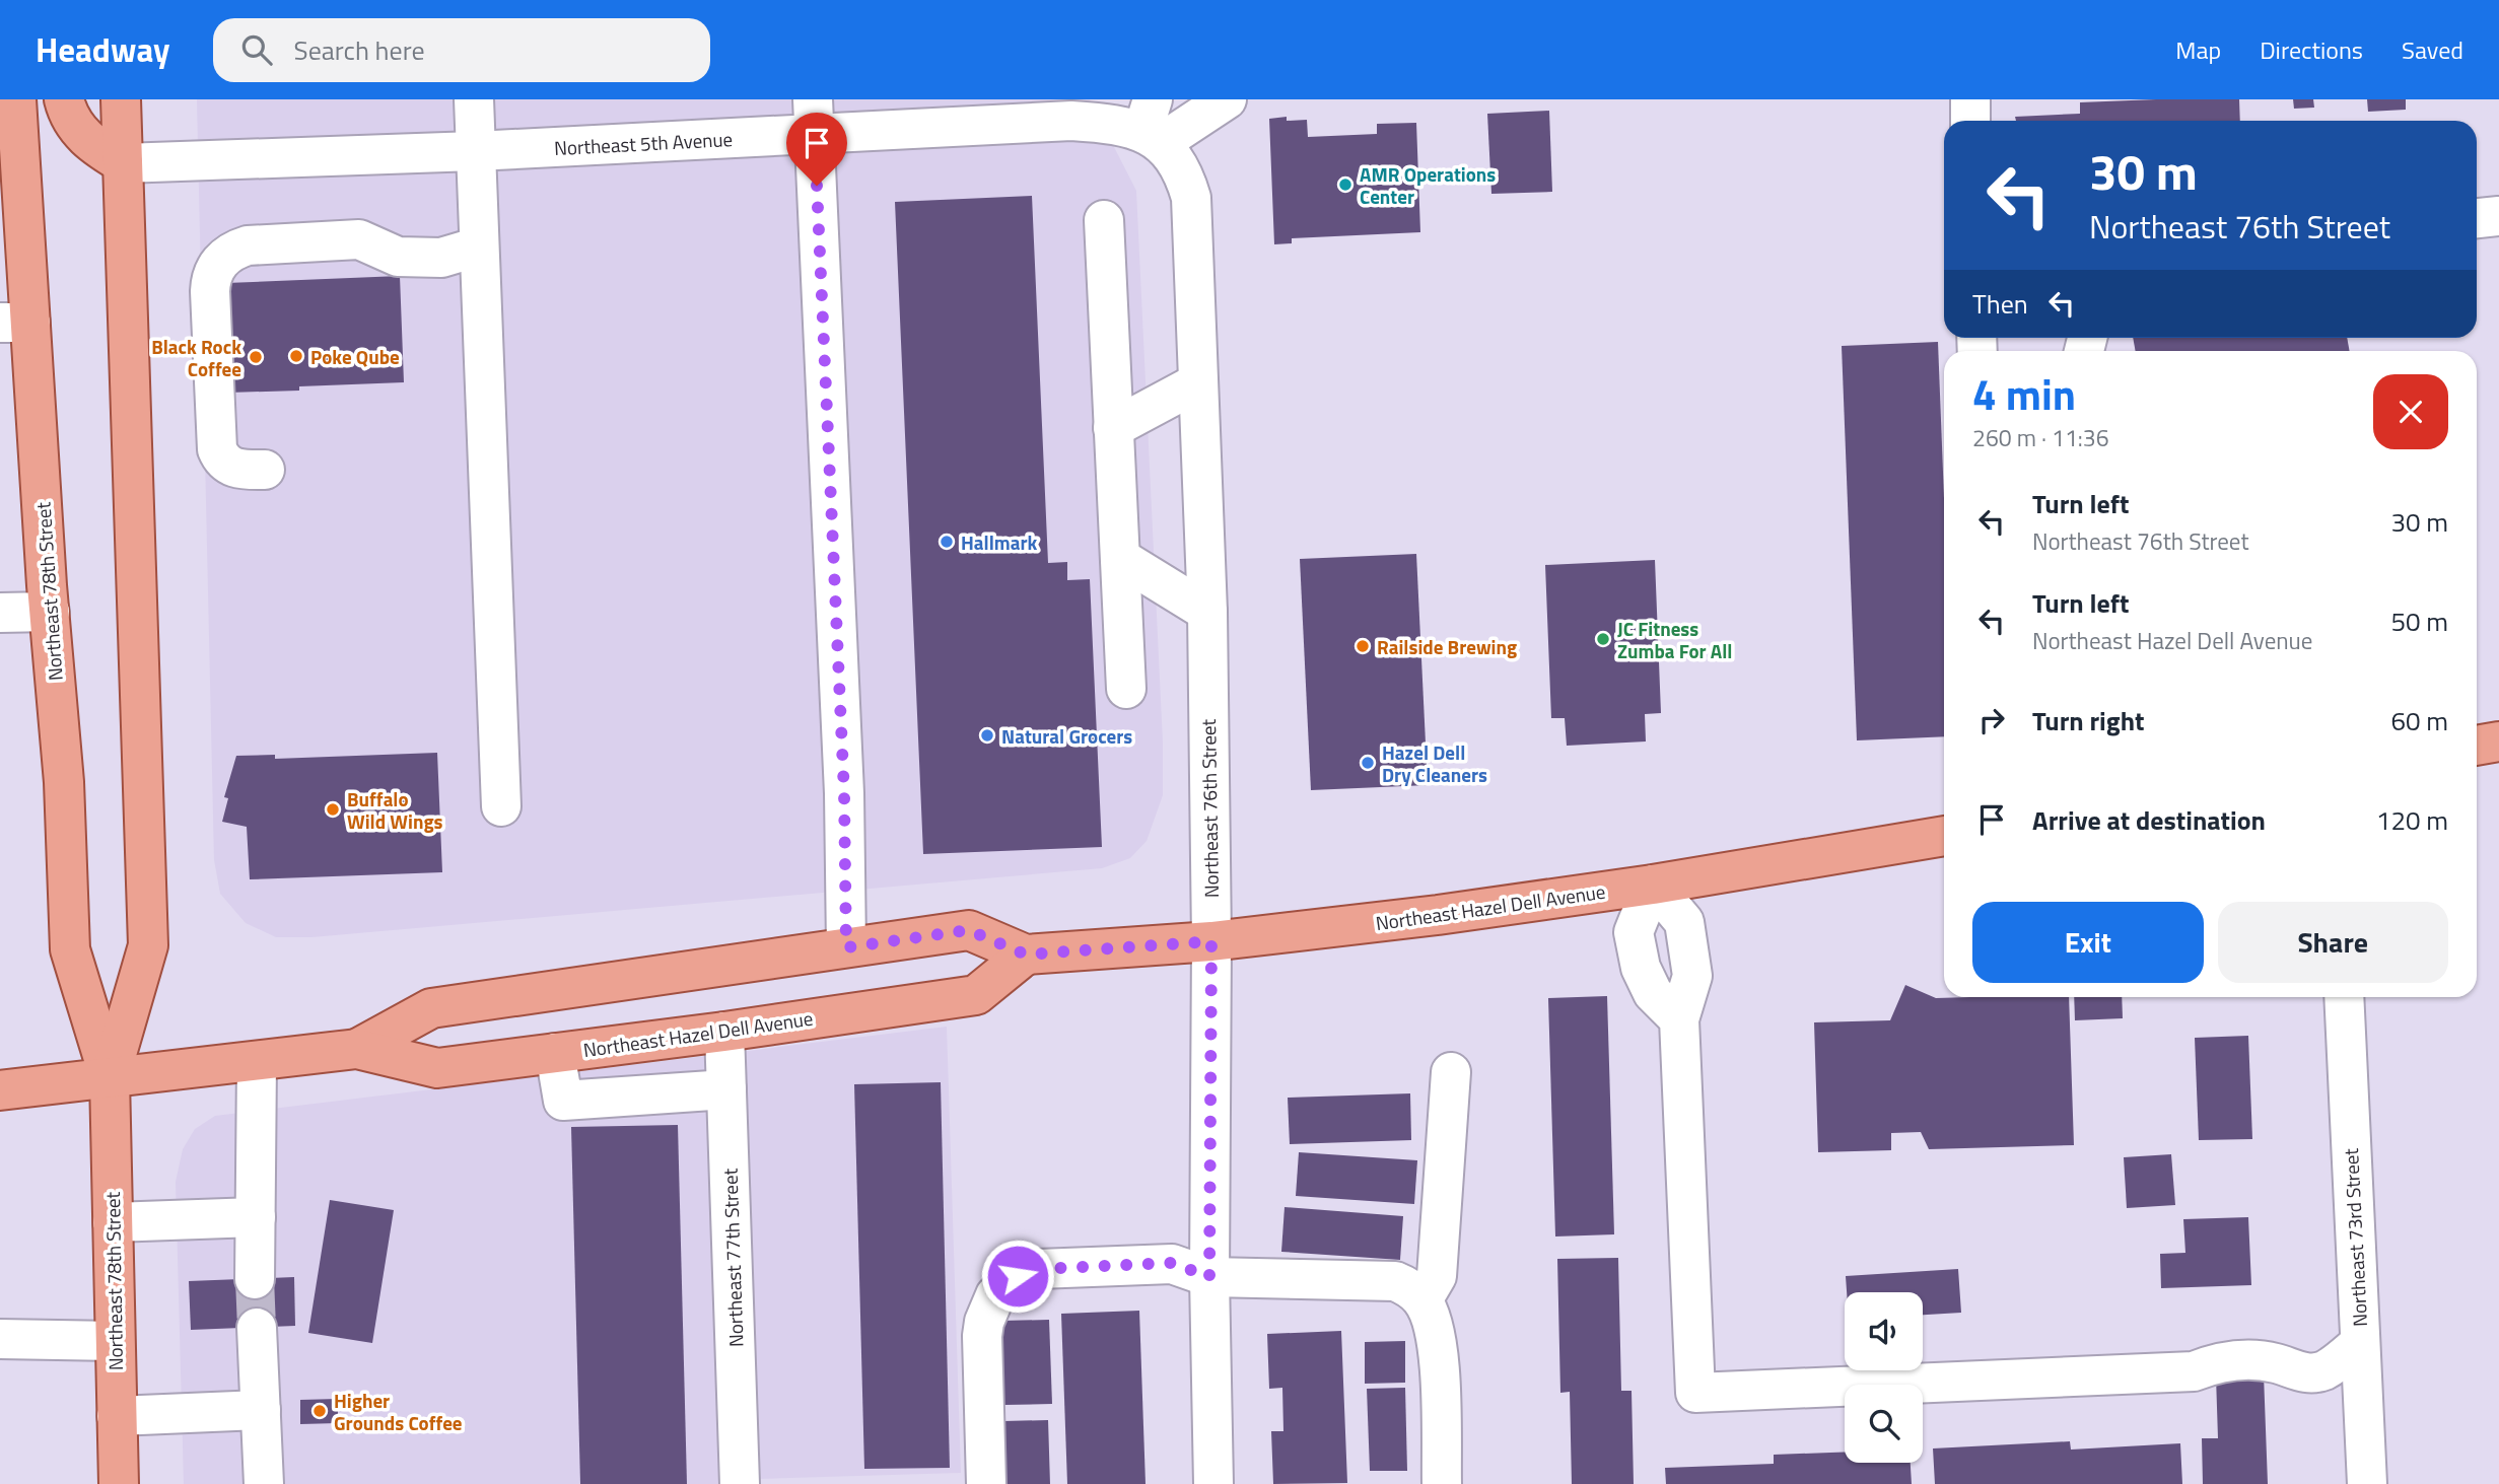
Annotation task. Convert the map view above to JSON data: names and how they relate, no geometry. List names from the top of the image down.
{
  "streets": {
    "main road": ["Northeast 78th Street", "Northeast Hazel Dell Avenue"],
    "street": [
      "Northeast 5th Avenue",
      "Northeast 76th Street",
      "Northeast 73rd Street",
      "Northeast 77th Street"
    ]
  },
  "crossings": [
    ["Northeast 5th Avenue", "Northeast 78th Street"],
    ["Northeast 5th Avenue", "Northeast 76th Street"],
    ["Northeast 78th Street", "Northeast Hazel Dell Avenue"],
    ["Northeast 76th Street", "Northeast Hazel Dell Avenue"],
    ["Northeast Hazel Dell Avenue", "Northeast 77th Street"]
  ],
  "places": [
    "AMR Operations Center",
    "Poke Qube",
    "Black Rock Coffee",
    "Hallmark",
    "JC Fitness Zumba For All",
    "Railside Brewing",
    "Natural Grocers",
    "Hazel Dell Dry Cleaners",
    "Buffalo Wild Wings",
    "Higher Grounds Coffee"
  ],
  "page": {
    "header": "Headway",
    "search": "Search here",
    "nav": ["Map", "Directions", "Saved"],
    "turn": ["30 m", "Northeast 76th Street"],
    "then": "Then",
    "heading": ["4 min", "260 m · 11:36"],
    "list": [
      {
        "name": "Turn left",
        "note": "Northeast 76th Street",
        "value": "30 m"
      },
      {
        "name": "Turn left",
        "note": "Northeast Hazel Dell Avenue",
        "value": "50 m"
      },
      {
        "name": "Turn right",
        "value": "60 m"
      },
      {
        "name": "Arrive at destination",
        "value": "120 m"
      }
    ],
    "buttons": ["Exit", "Share"]
  }
}
